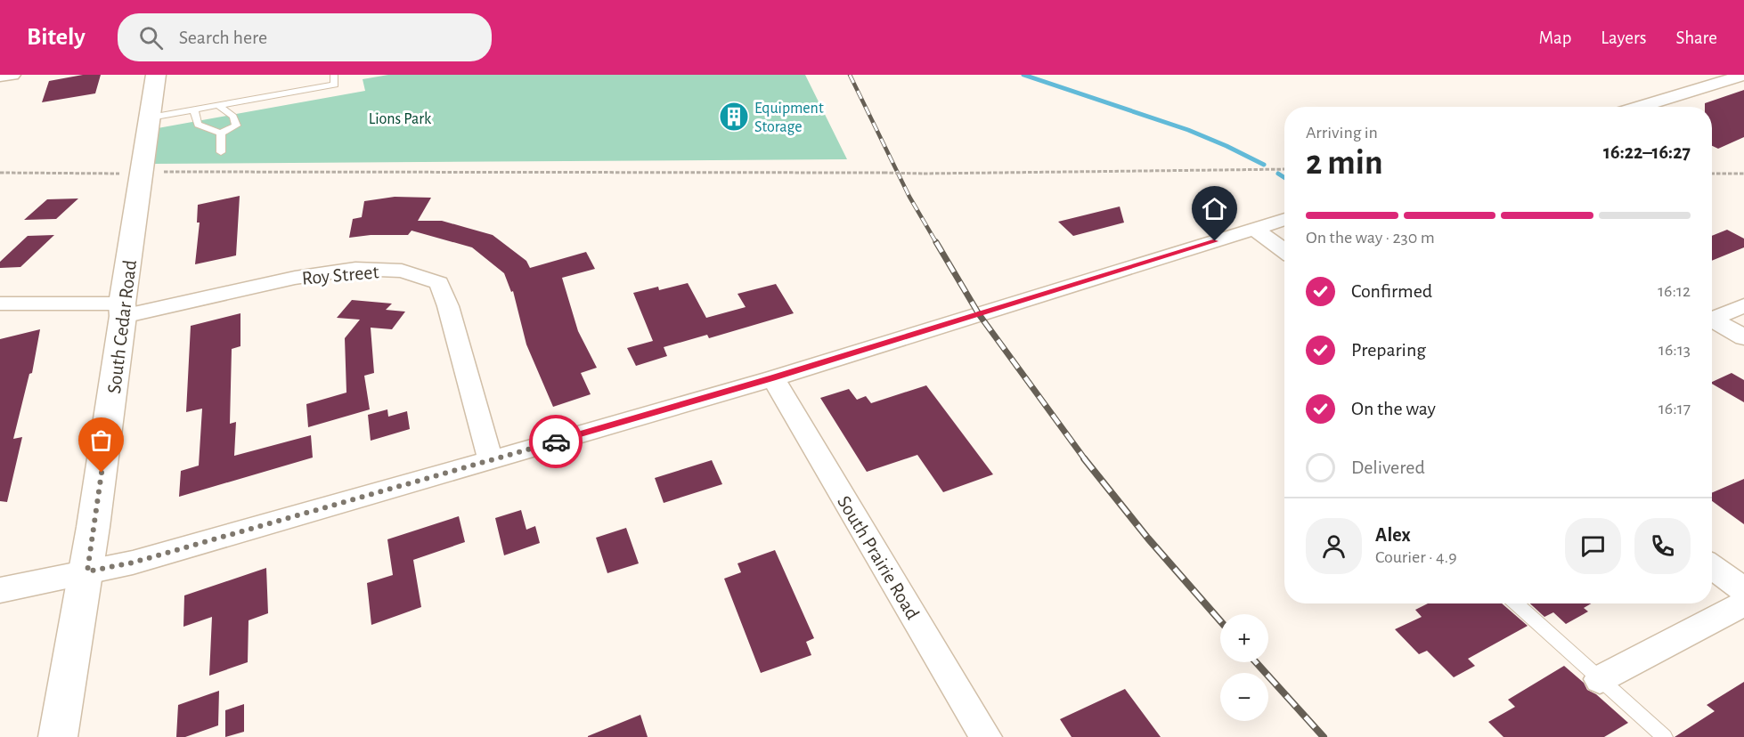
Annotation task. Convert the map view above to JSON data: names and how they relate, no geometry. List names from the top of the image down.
{
  "streets": {
    "main road": ["South Cedar Road"],
    "street": ["Roy Street", "South Prairie Road"]
  },
  "crossings": [
    ["Roy Street", "South Cedar Road"]
  ],
  "parks": ["Lions Park"],
  "places": {
    "building": ["Equipment Storage"]
  },
  "page": {
    "header": "Bitely",
    "search": "Search here",
    "nav": ["Map", "Layers", "Share"],
    "heading": ["2 min", "Arriving in", "16:22–16:27"],
    "panel": ["Alex", "Courier · 4.9"],
    "bar": "On the way · 230 m",
    "list": [
      ["Confirmed", "16:12"],
      ["Preparing", "16:13"],
      ["On the way", "16:17"],
      "Delivered"
    ],
    "map_buttons": ["+", "−"]
  }
}
